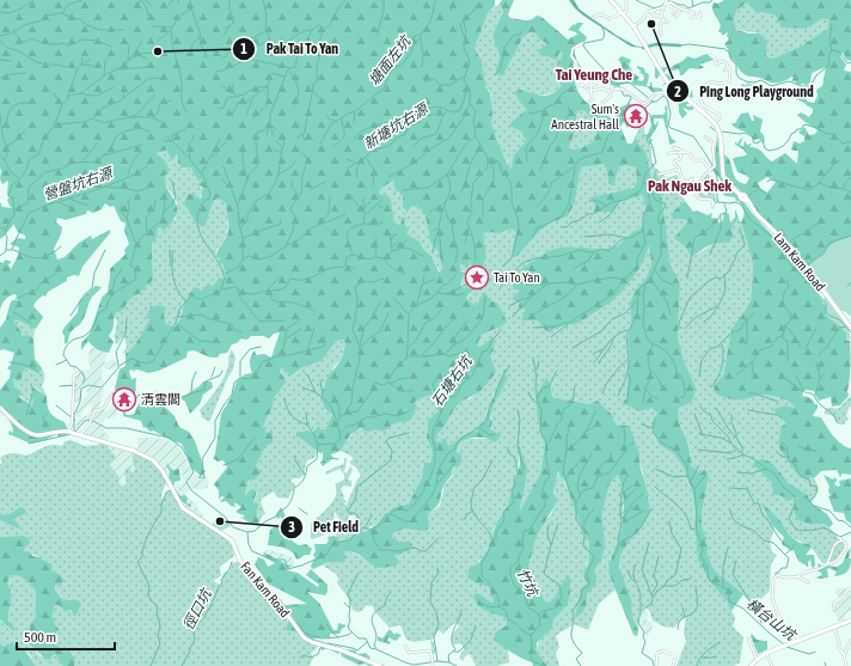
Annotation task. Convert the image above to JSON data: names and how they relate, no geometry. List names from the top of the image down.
{
  "streets": {
    "main road": ["Lam Kam Road", "Fan Kam Road"]
  },
  "districts": ["Tai Yeung Che", "Pak Ngau Shek"],
  "water": [
    "塘面左坑",
    "新塘坑右源",
    "營盤坑右源",
    "石塘右坑",
    "竹坑",
    "徑口坑",
    "橫台山坑"
  ],
  "places": {
    "other": ["Ping Long Playground", "Pak Tai To Yan", "Pet Field"],
    "temple": ["Sum's Ancestral Hall", "清雲閣"],
    "place": ["Tai To Yan"]
  },
  "scale_bar": "500 m"
}
